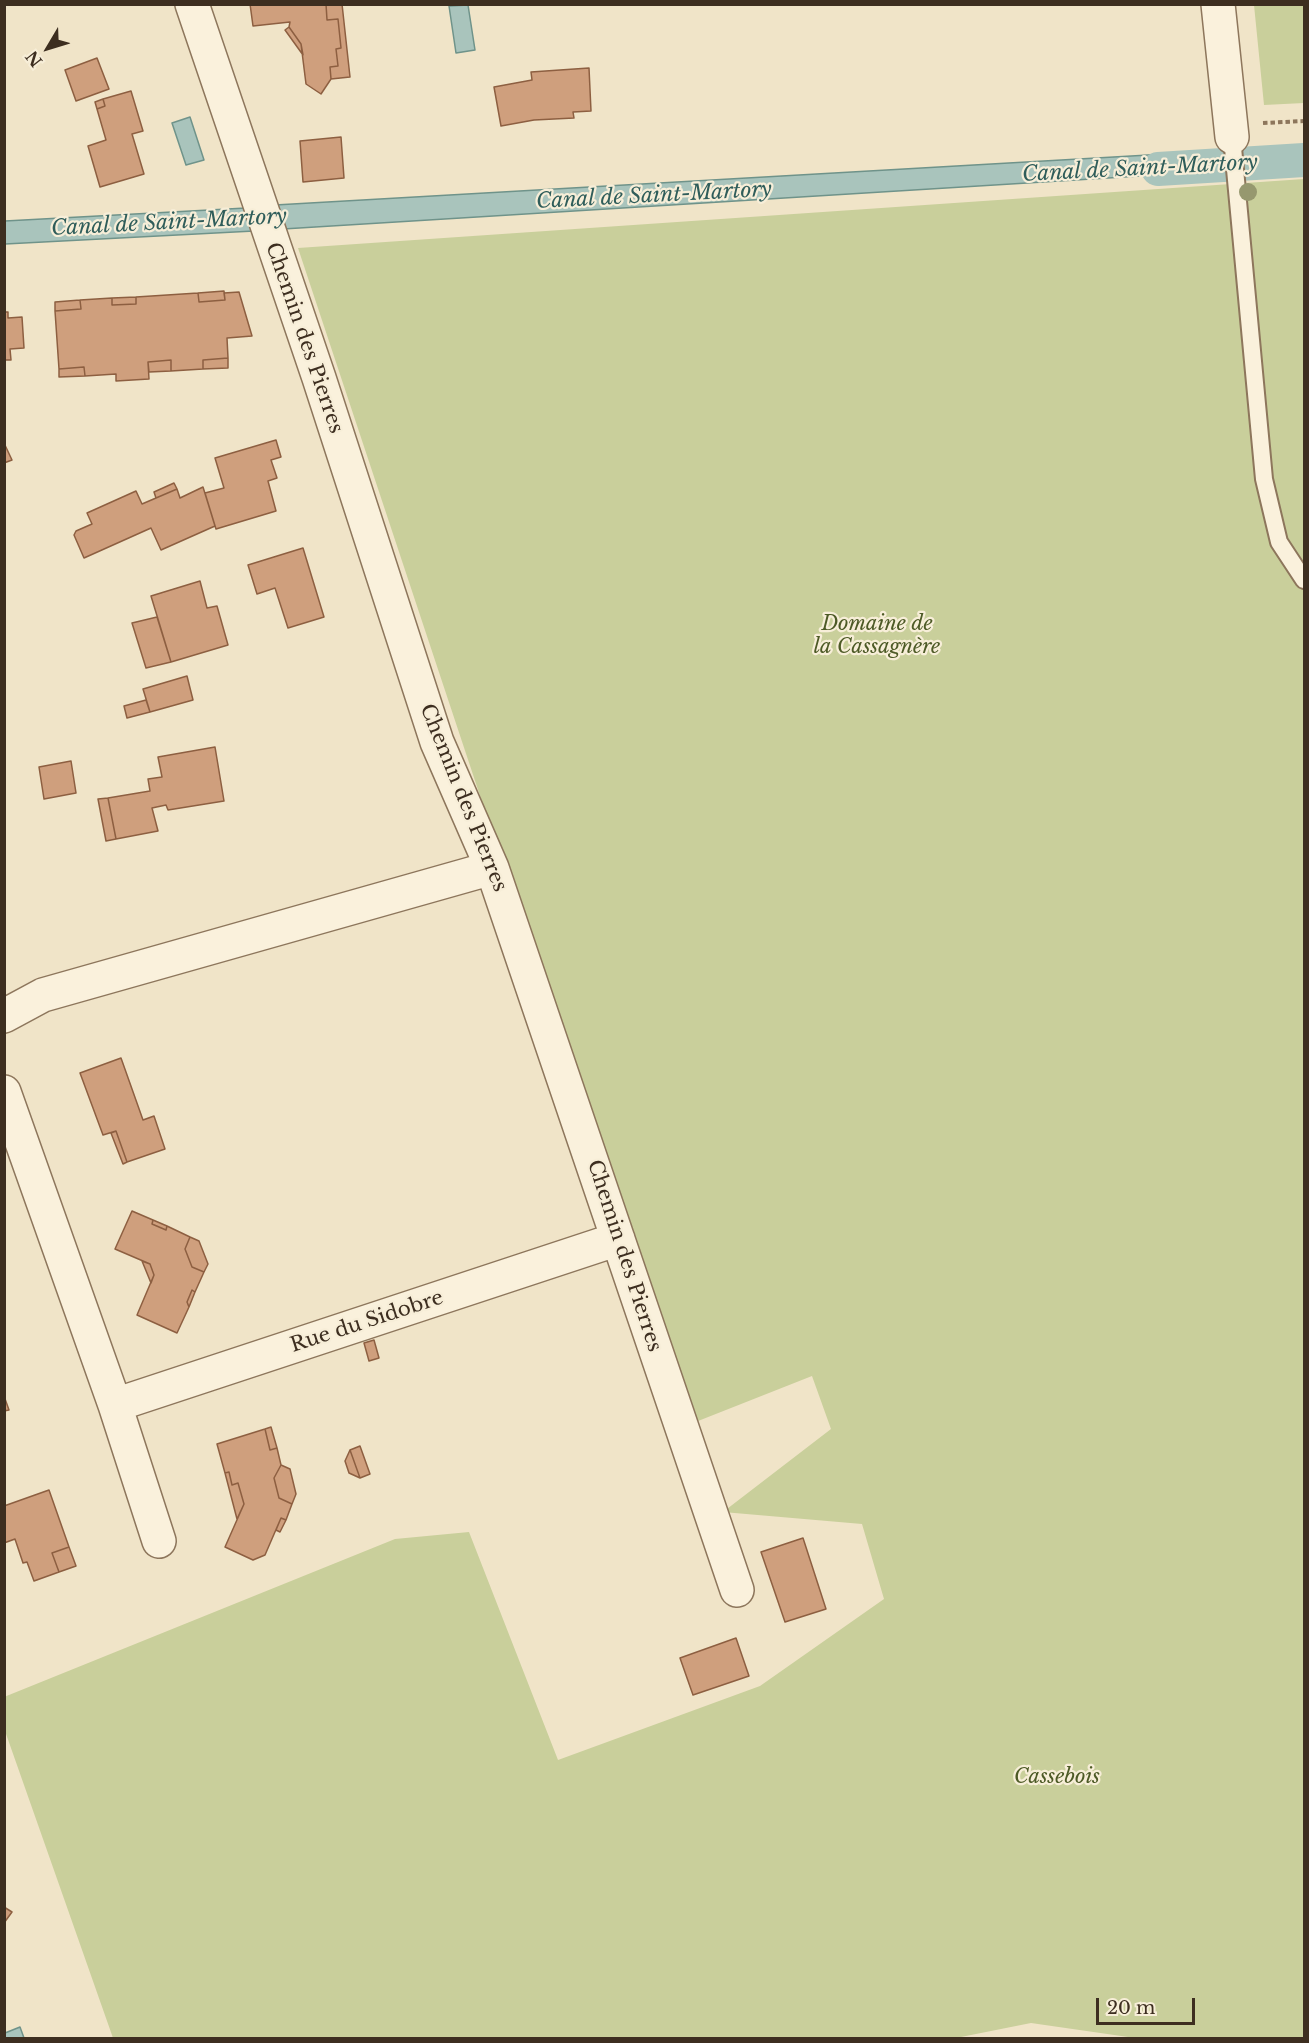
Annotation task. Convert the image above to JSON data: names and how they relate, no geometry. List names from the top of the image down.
{
  "streets": {
    "street": ["Chemin des Pierres", "Rue du Sidobre"]
  },
  "crossings": [
    ["Chemin des Pierres", "Rue du Sidobre"]
  ],
  "water": ["Canal de Saint-Martory"],
  "parks": ["Domaine de la Cassagnère", "Cassebois"],
  "scale_bar": "20 m",
  "north": "bottom left"
}
